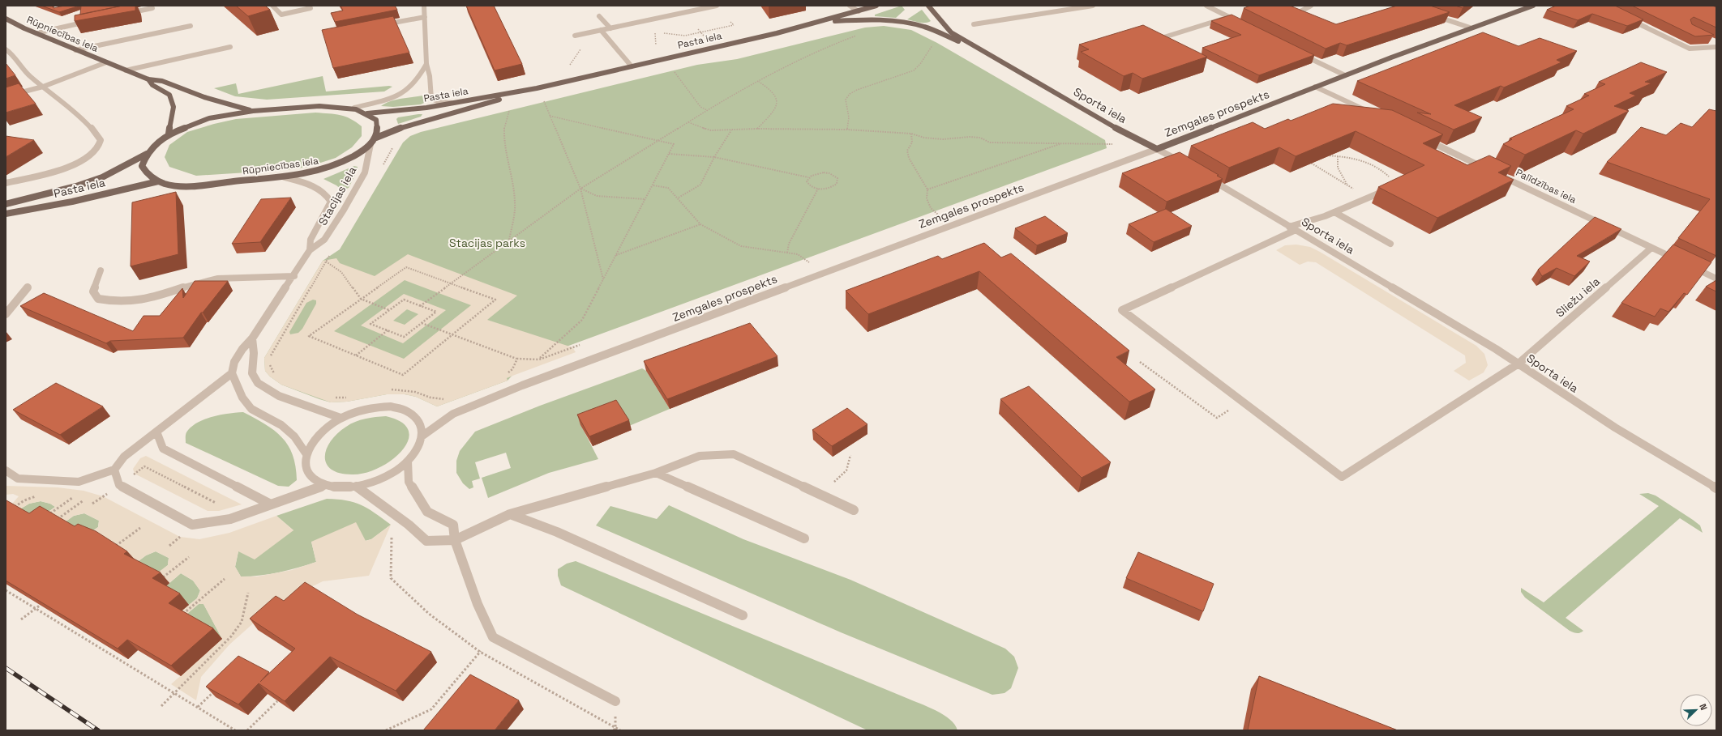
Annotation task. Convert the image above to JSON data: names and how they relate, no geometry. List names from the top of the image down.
{
  "streets": {
    "main road": [
      "Rūpniecības iela",
      "Pasta iela",
      "Sporta iela",
      "Zemgales prospekts"
    ],
    "street": ["Palīdzības iela", "Stacijas iela", "Sliežu iela"]
  },
  "crossings": [
    ["Rūpniecības iela", "Pasta iela"],
    ["Rūpniecības iela", "Stacijas iela"],
    ["Sporta iela", "Zemgales prospekts"],
    ["Sporta iela", "Sliežu iela"],
    ["Palīdzības iela", "Sliežu iela"]
  ],
  "parks": ["Stacijas parks"],
  "north": "top right"
}
